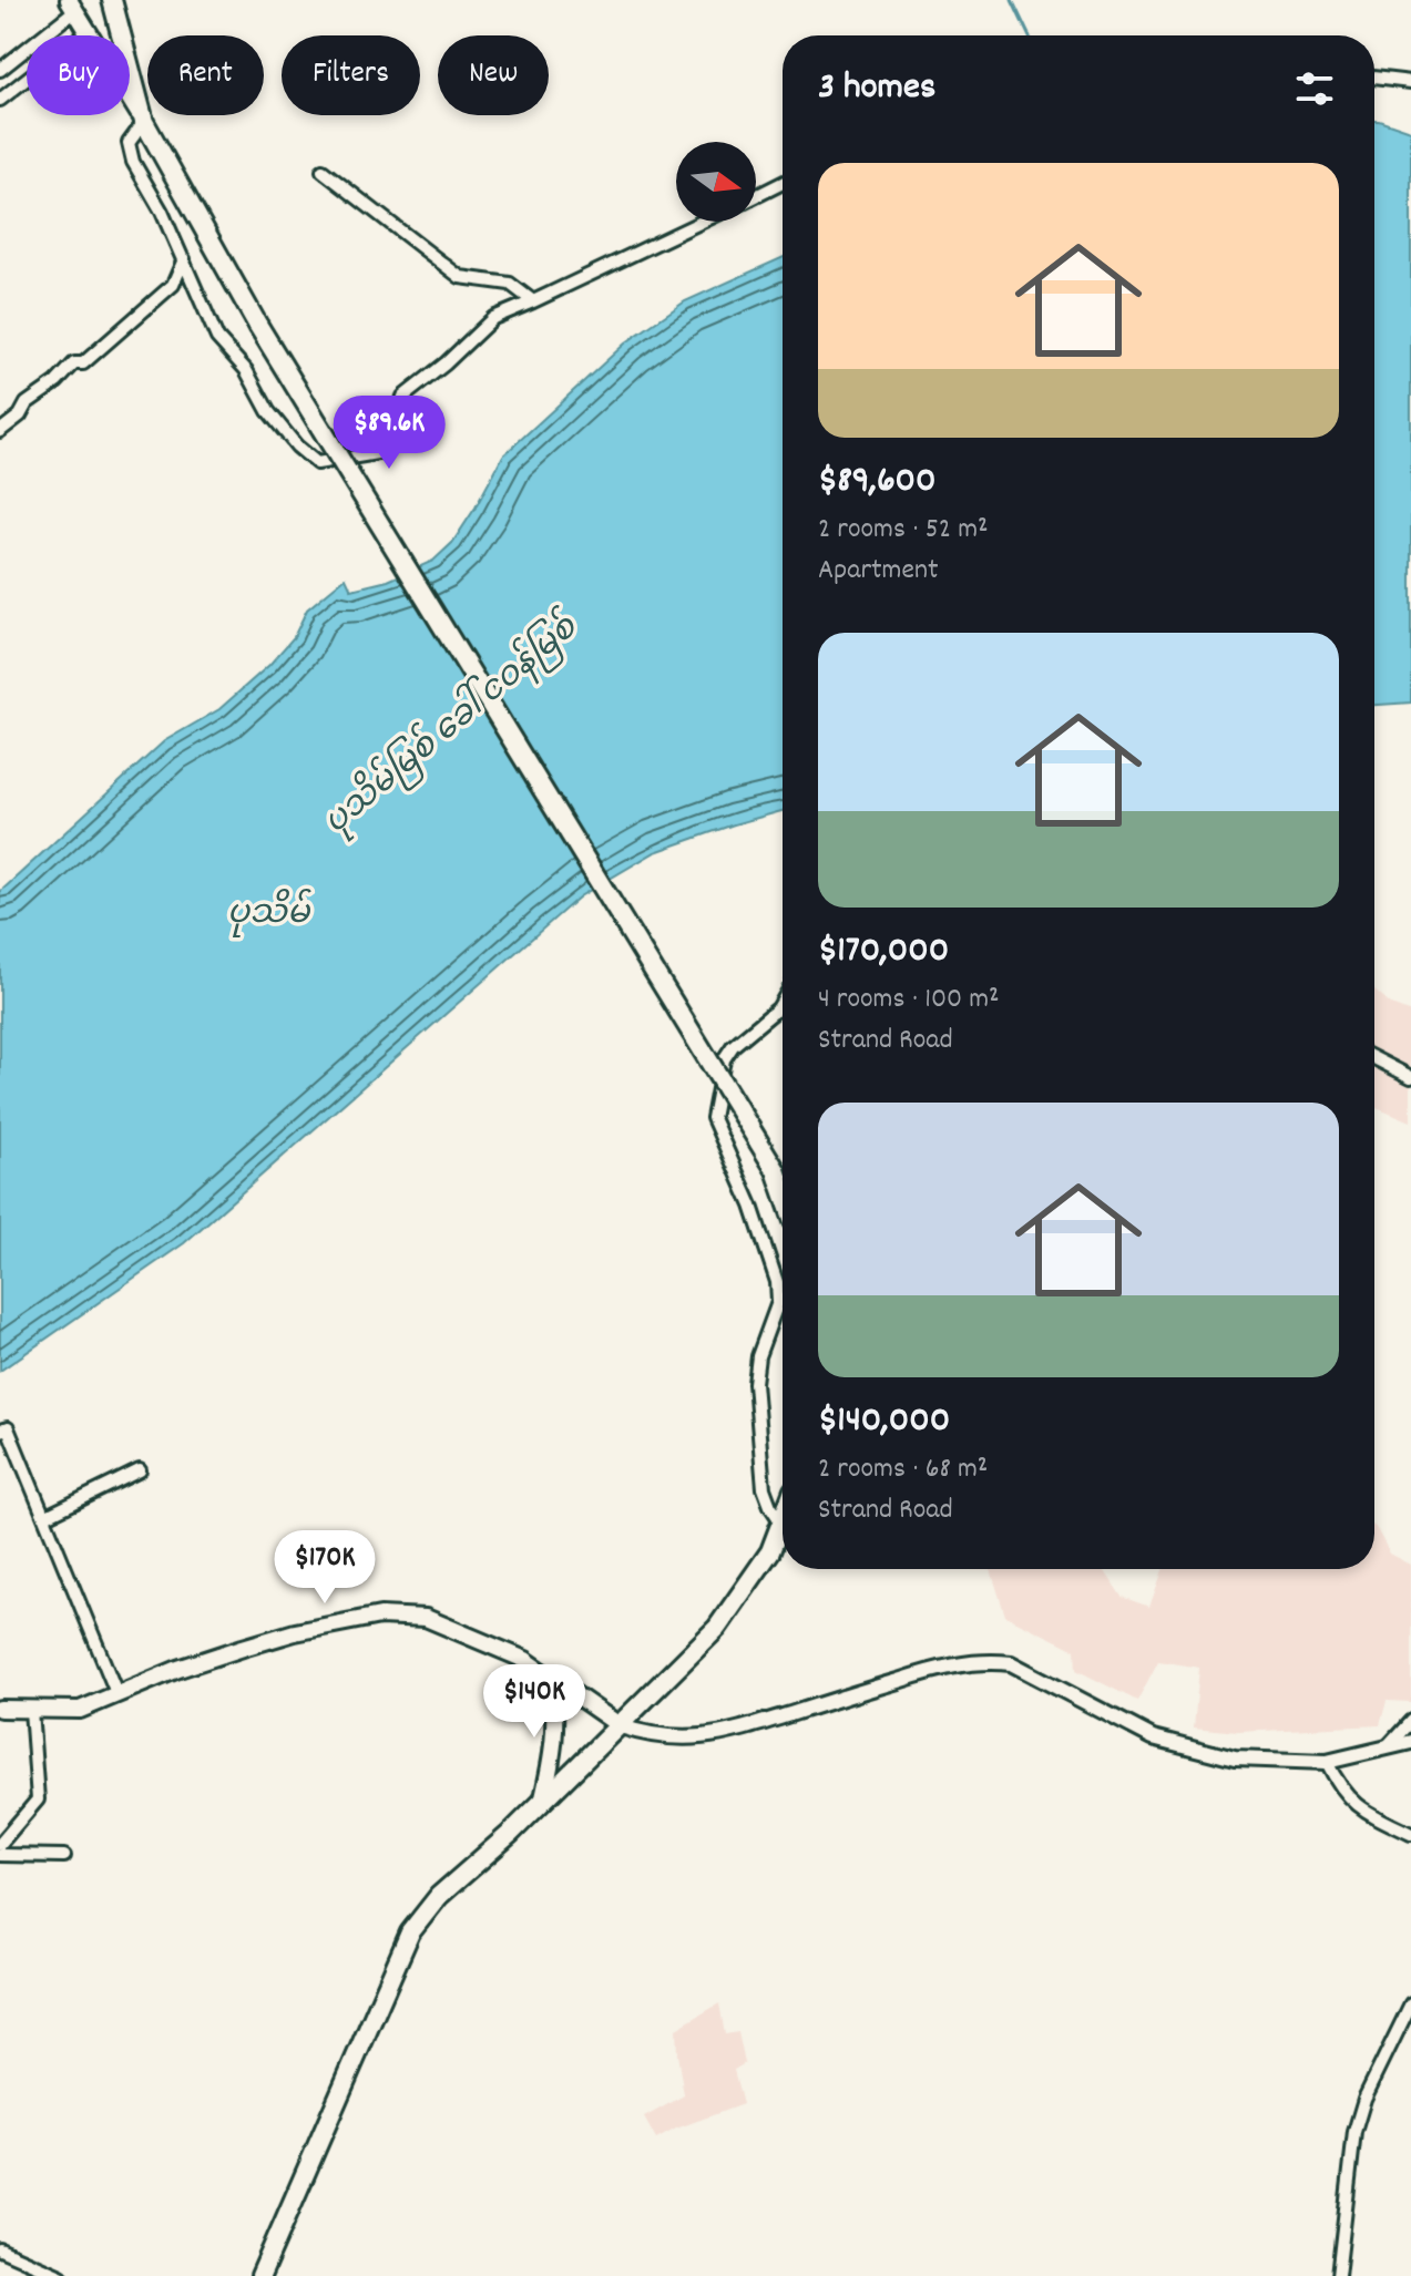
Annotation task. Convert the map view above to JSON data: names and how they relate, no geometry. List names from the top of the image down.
{
  "water": ["ပုသိမ်မြစ် ခေါ် ငဝန်မြစ်", "ပုသိမ်"],
  "north": "right",
  "page": {
    "chip": [
      "Buy",
      "Rent",
      "Filters",
      "New"
    ],
    "heading": "3 homes",
    "list": [
      {
        "name": "$89,600",
        "note": "2 rooms · 52 m² · Apartment"
      },
      {
        "name": "$170,000",
        "note": "4 rooms · 100 m² · Strand Road"
      },
      {
        "name": "$140,000",
        "note": "2 rooms · 68 m² · Strand Road"
      }
    ],
    "price": ["$89.6K", "$170K", "$140K"]
  }
}
